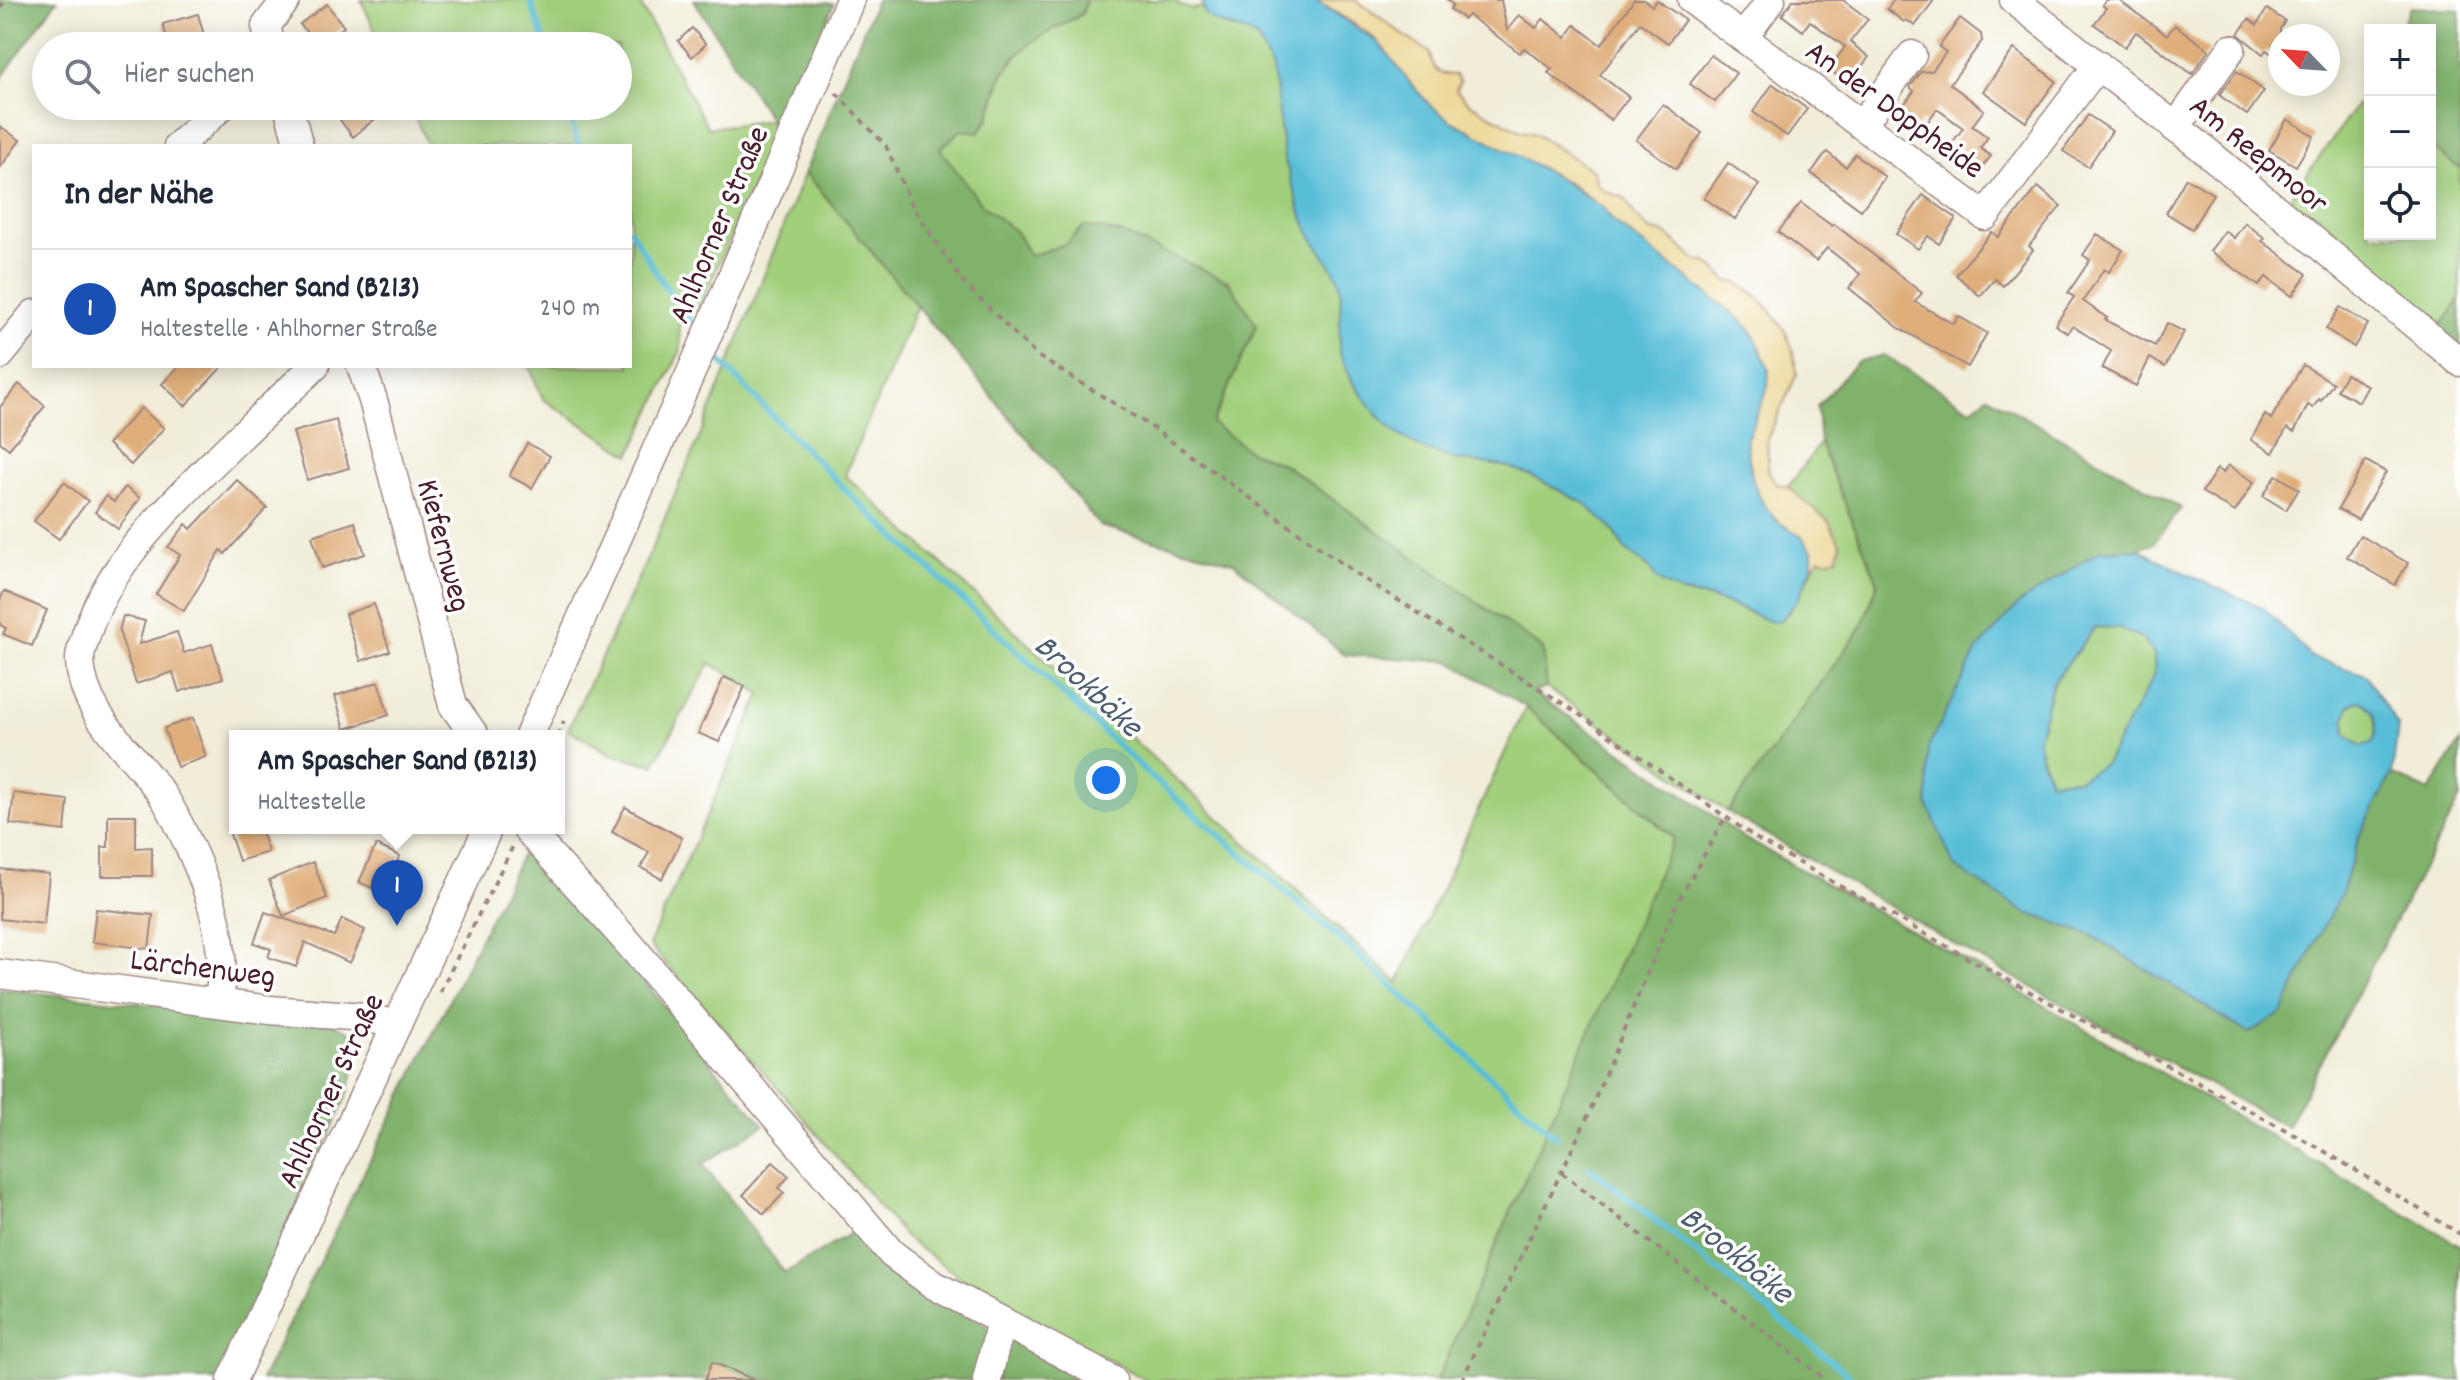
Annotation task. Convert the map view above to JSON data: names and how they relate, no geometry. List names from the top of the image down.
{
  "streets": {
    "street": [
      "An der Doppheide",
      "Am Reepmoor",
      "Ahlhorner Straße",
      "Kiefernweg",
      "Lärchenweg"
    ]
  },
  "crossings": [
    ["An der Doppheide", "Am Reepmoor"],
    ["Ahlhorner Straße", "Lärchenweg"]
  ],
  "water": ["Brookbäke"],
  "north": "top left",
  "page": {
    "map_buttons": ["+", "−"],
    "search": "Hier suchen",
    "heading": "In der Nähe",
    "list": [
      {
        "mark": "1",
        "name": "Am Spascher Sand (B213)",
        "note": "Haltestelle · Ahlhorner Straße",
        "value": "240 m"
      }
    ],
    "popup": ["Am Spascher Sand (B213)", "Haltestelle"],
    "pins": "1"
  }
}
